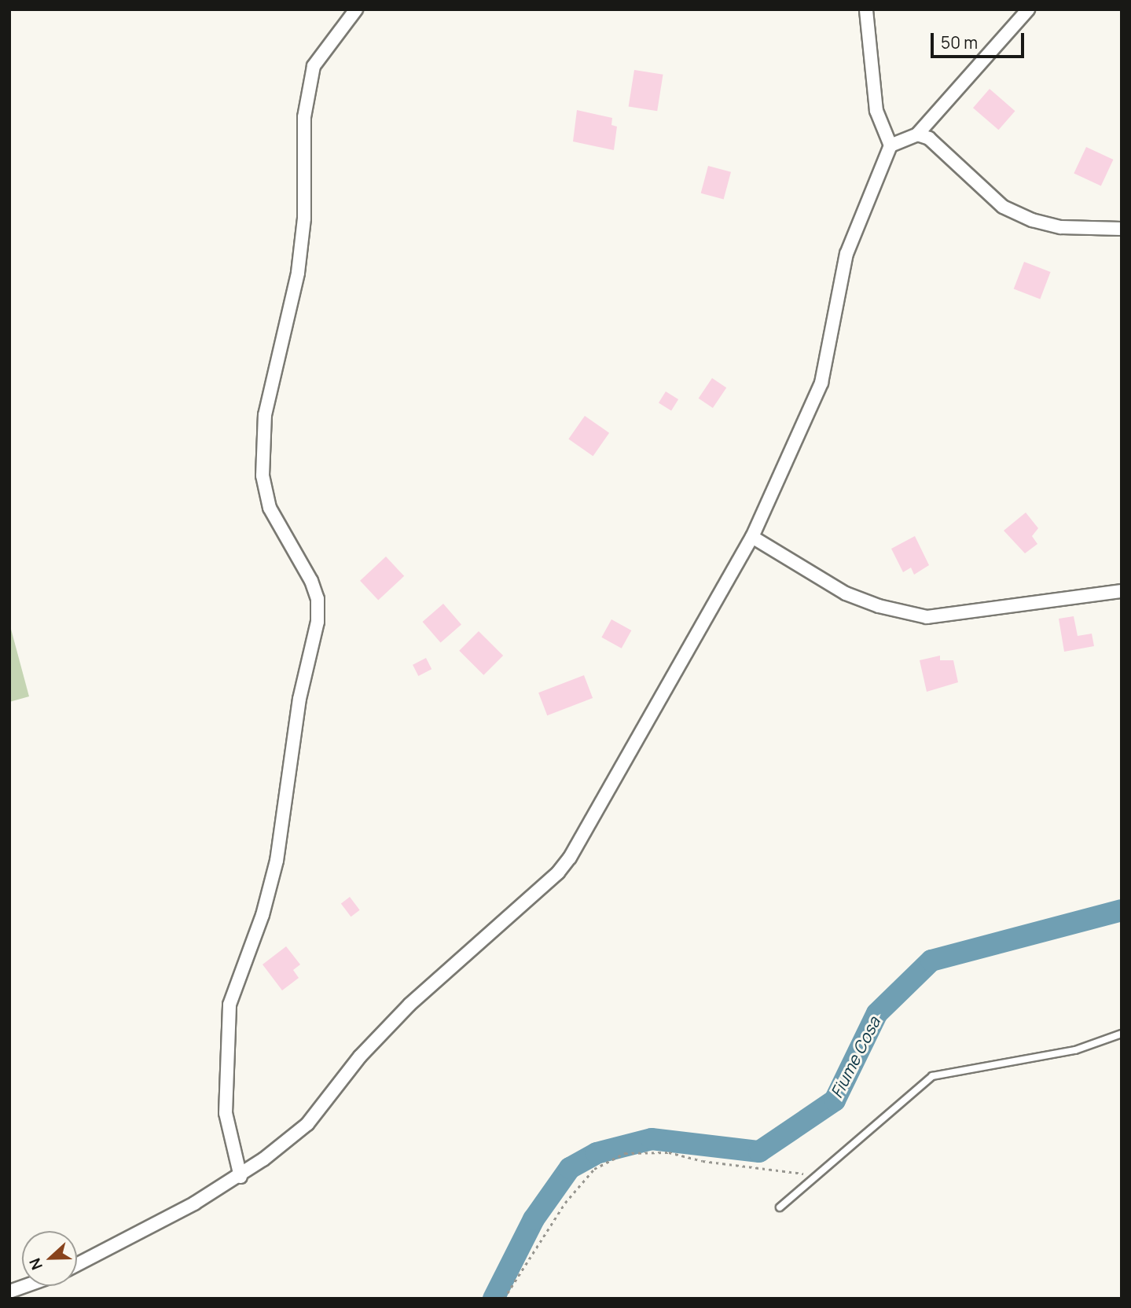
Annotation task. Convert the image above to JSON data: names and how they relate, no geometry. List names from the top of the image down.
{
  "water": ["Fiume Cosa"],
  "scale_bar": "50 m",
  "north": "left"
}
